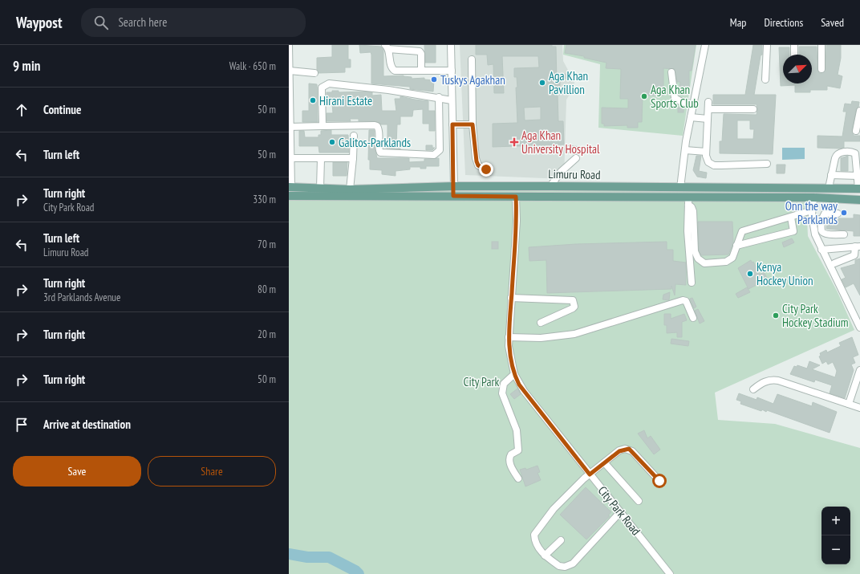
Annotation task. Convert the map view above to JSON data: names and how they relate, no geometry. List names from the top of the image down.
{
  "streets": {
    "main road": ["Limuru Road"],
    "street": ["City Park Road"]
  },
  "crossings": [
    ["Limuru Road", "City Park Road"]
  ],
  "parks": ["City Park"],
  "places": {
    "other": [
      "Tuskys Agakhan",
      "Aga Khan Pavillion",
      "Aga Khan Sports Club",
      "Hirani Estate",
      "Galitos-Parklands",
      "Onn the way Parklands",
      "Kenya Hockey Union",
      "City Park Hockey Stadium"
    ],
    "health": ["Aga Khan University Hospital"]
  },
  "north": "top right",
  "page": {
    "header": "Waypost",
    "search": "Search here",
    "nav": ["Map", "Directions", "Saved"],
    "heading": ["9 min", "Walk · 650 m"],
    "list": [
      ["Continue", "50 m"],
      ["Turn left", "50 m"],
      ["Turn right", "City Park Road", "330 m"],
      ["Turn left", "Limuru Road", "70 m"],
      ["Turn right", "3rd Parklands Avenue", "80 m"],
      ["Turn right", "20 m"],
      ["Turn right", "50 m"],
      "Arrive at destination"
    ],
    "buttons": ["Save", "Share"],
    "map_buttons": ["+", "−"]
  }
}
